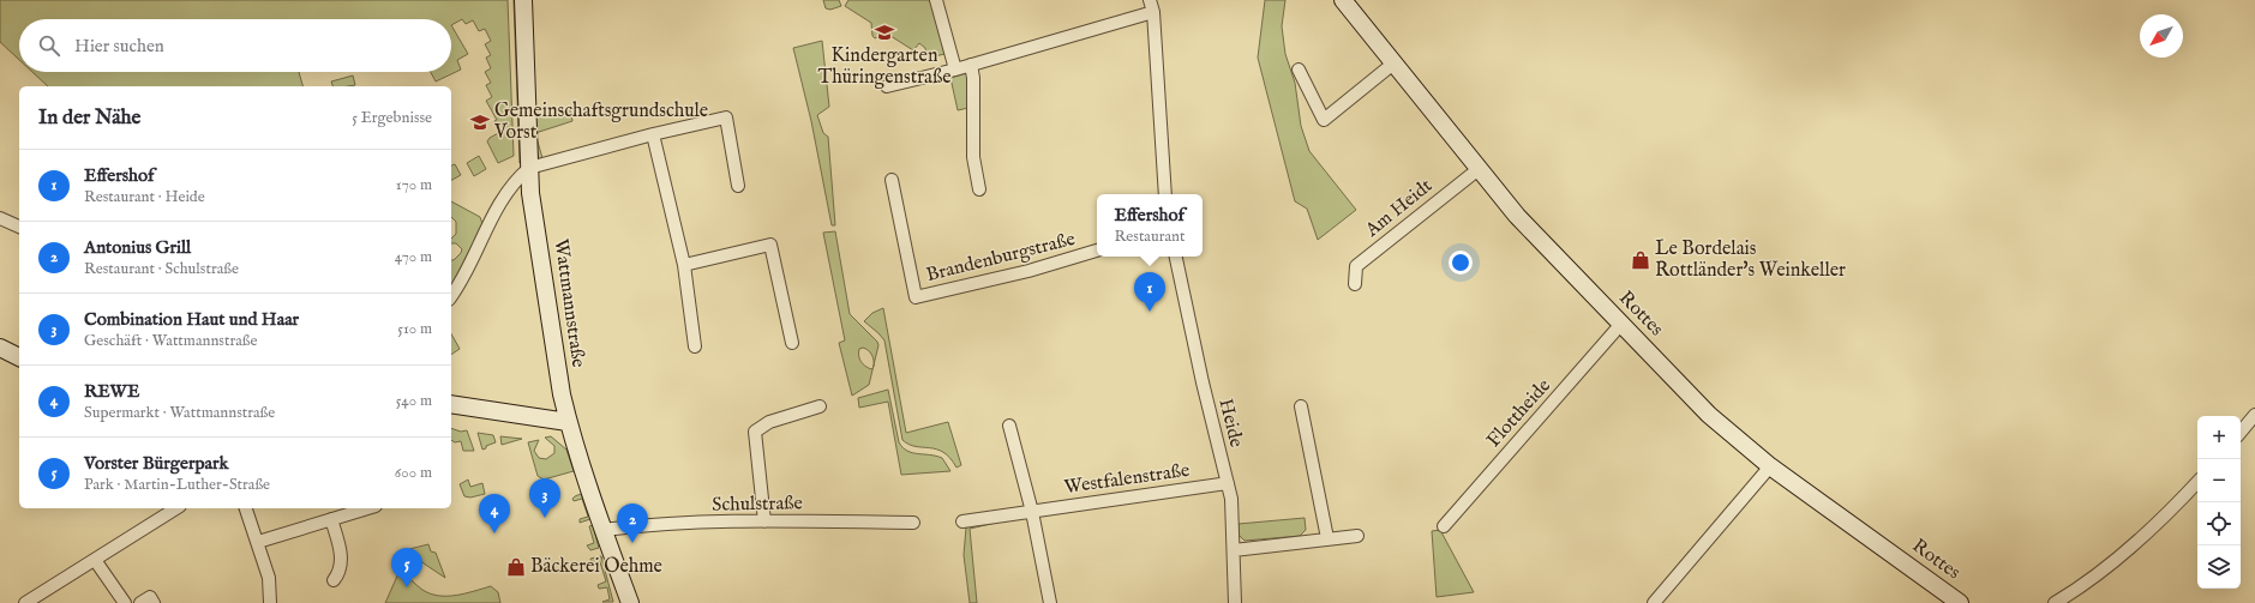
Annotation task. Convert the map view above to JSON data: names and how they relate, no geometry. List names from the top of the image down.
{
  "streets": {
    "street": [
      "Am Heidt",
      "Brandenburgstraße",
      "Wattmannstraße",
      "Rottes",
      "Flottheide",
      "Heide",
      "Westfalenstraße",
      "Schulstraße"
    ]
  },
  "crossings": [
    ["Am Heidt", "Rottes"],
    ["Wattmannstraße", "Schulstraße"],
    ["Rottes", "Flottheide"],
    ["Heide", "Westfalenstraße"]
  ],
  "places": {
    "school or university": ["Kindergarten Thüringenstraße", "Gemeinschaftsgrundschule Vorst"],
    "shop": ["Le Bordelais Rottländer's Weinkeller", "Bäckerei Oehme"]
  },
  "north": "bottom left",
  "page": {
    "search": "Hier suchen",
    "heading": ["In der Nähe", "5 Ergebnisse"],
    "list": [
      {
        "mark": "1",
        "name": "Effershof",
        "note": "Restaurant · Heide",
        "value": "170 m"
      },
      {
        "mark": "2",
        "name": "Antonius Grill",
        "note": "Restaurant · Schulstraße",
        "value": "470 m"
      },
      {
        "mark": "3",
        "name": "Combination Haut und Haar",
        "note": "Geschäft · Wattmannstraße",
        "value": "510 m"
      },
      {
        "mark": "4",
        "name": "REWE",
        "note": "Supermarkt · Wattmannstraße",
        "value": "540 m"
      },
      {
        "mark": "5",
        "name": "Vorster Bürgerpark",
        "note": "Park · Martin-Luther-Straße",
        "value": "600 m"
      }
    ],
    "popup": ["Effershof", "Restaurant"],
    "pins": [
      "1",
      "3",
      "4",
      "2",
      "5"
    ],
    "map_buttons": ["+", "−"]
  }
}
